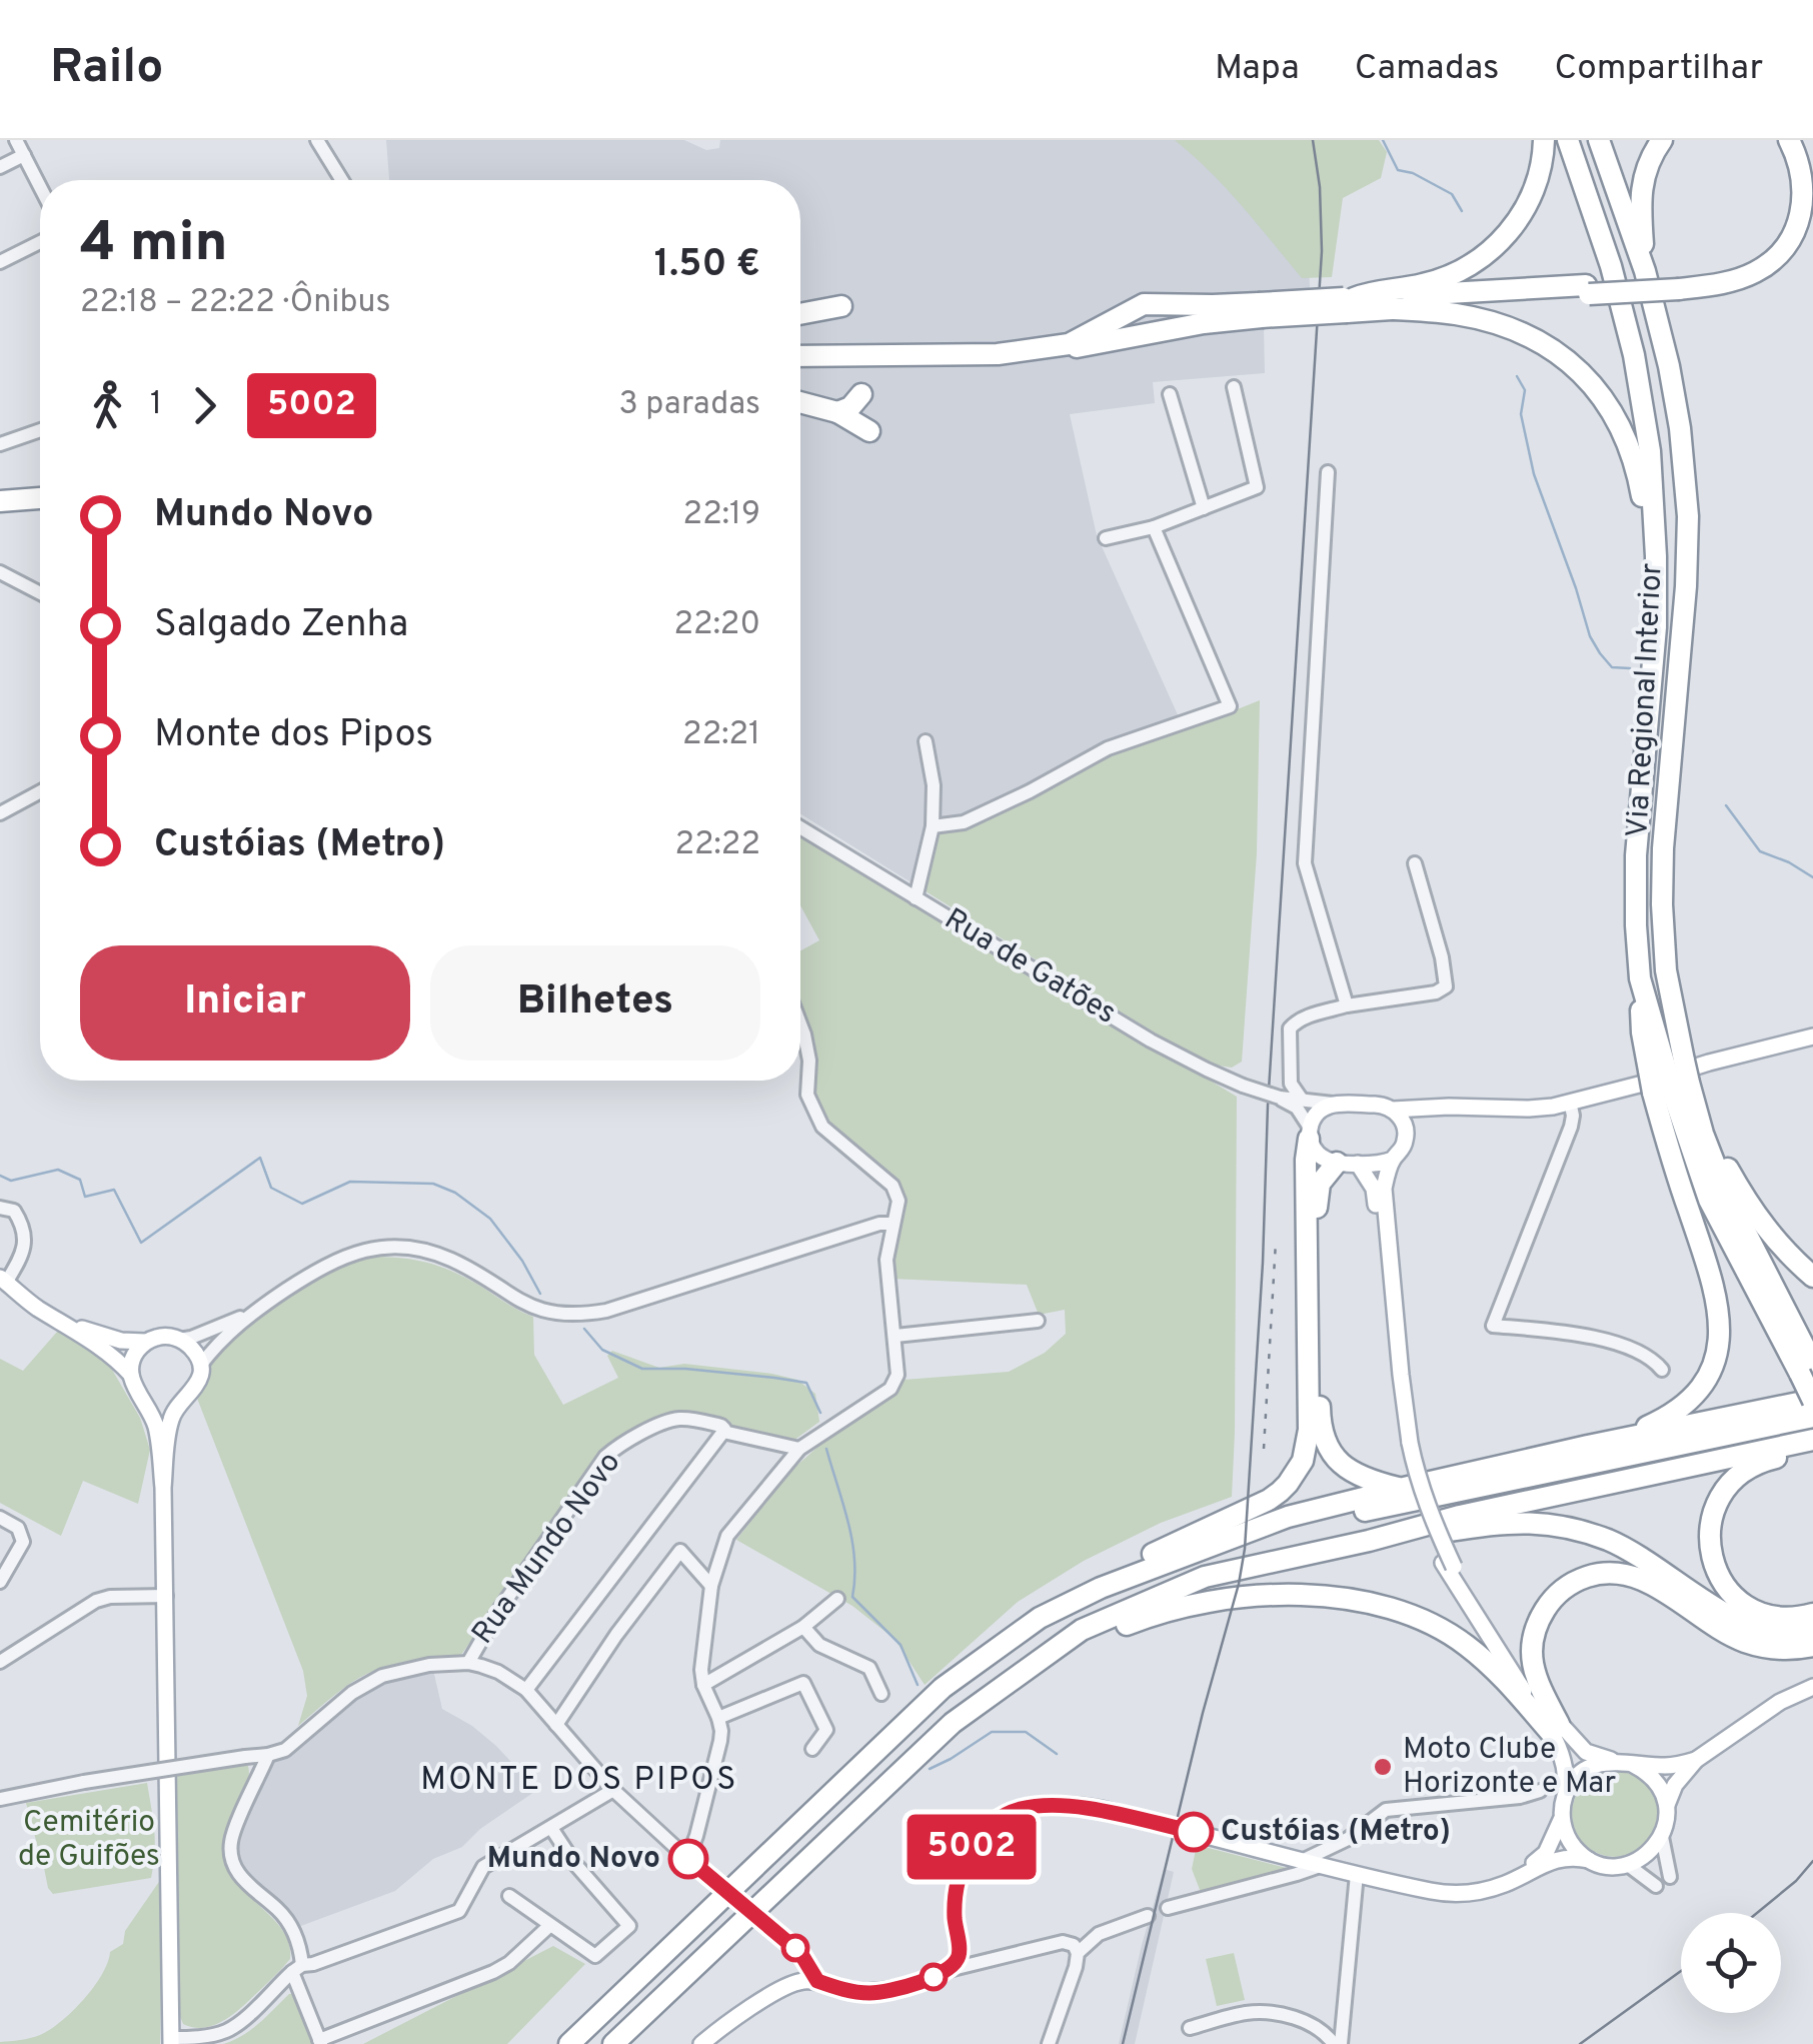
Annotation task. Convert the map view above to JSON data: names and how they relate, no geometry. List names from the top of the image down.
{
  "streets": {
    "highway": ["Via Regional Interior"],
    "street": ["Rua de Gatões", "Rua Mundo Novo"]
  },
  "districts": ["MONTE DOS PIPOS"],
  "parks": ["Cemitério de Guifões"],
  "places": ["Moto Clube Horizonte e Mar", "Custóias (Metro)", "Mundo Novo"],
  "lines": ["bus line 5002"],
  "page": {
    "header": "Railo",
    "nav": ["Mapa", "Camadas", "Compartilhar"],
    "on_map": "5002",
    "heading": ["4 min", "22:18 – 22:22 · Ônibus", "1.50 €"],
    "legs": ["1", "5002", "3 paradas"],
    "list": [
      {
        "name": "Mundo Novo",
        "value": "22:19"
      },
      {
        "name": "Salgado Zenha",
        "value": "22:20"
      },
      {
        "name": "Monte dos Pipos",
        "value": "22:21"
      },
      {
        "name": "Custóias (Metro)",
        "value": "22:22"
      }
    ],
    "buttons": ["Iniciar", "Bilhetes"]
  }
}
